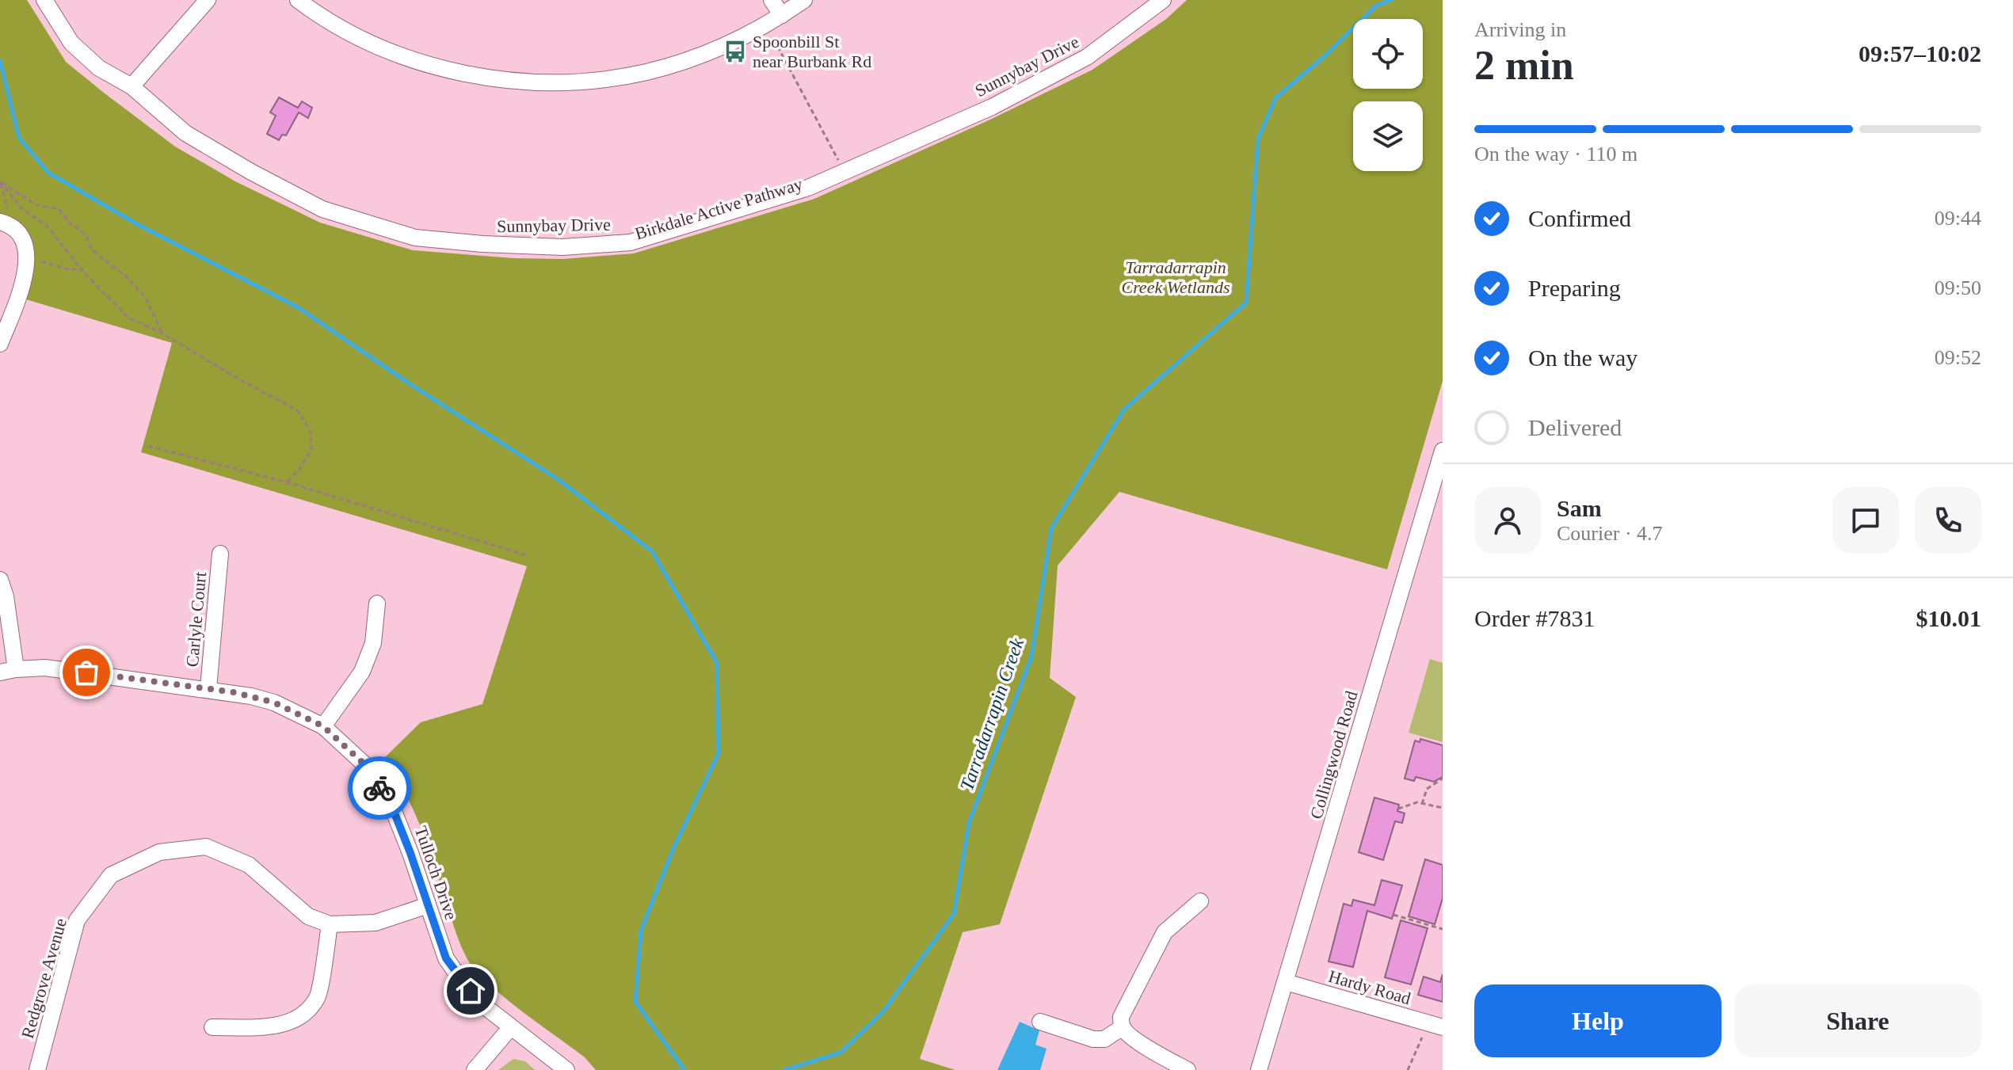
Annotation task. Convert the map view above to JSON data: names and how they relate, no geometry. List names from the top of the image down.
{
  "streets": {
    "street": [
      "Sunnybay Drive",
      "Carlyle Court",
      "Collingwood Road",
      "Tulloch Drive",
      "Redgrove Avenue",
      "Hardy Road"
    ]
  },
  "crossings": [
    ["Carlyle Court", "Tulloch Drive"],
    ["Collingwood Road", "Hardy Road"],
    ["Tulloch Drive", "Redgrove Avenue"]
  ],
  "water": ["Tarradarrapin Creek"],
  "parks": ["Tarradarrapin Creek Wetlands"],
  "places": {
    "bus stop": ["Spoonbill St near Burbank Rd"]
  },
  "page": {
    "heading": ["2 min", "Arriving in", "09:57–10:02"],
    "panel": [
      "Sam",
      "Courier · 4.7",
      "Order #7831",
      "$10.01"
    ],
    "bar": "On the way · 110 m",
    "list": [
      ["Confirmed", "09:44"],
      ["Preparing", "09:50"],
      ["On the way", "09:52"],
      "Delivered"
    ],
    "buttons": ["Help", "Share"]
  }
}
